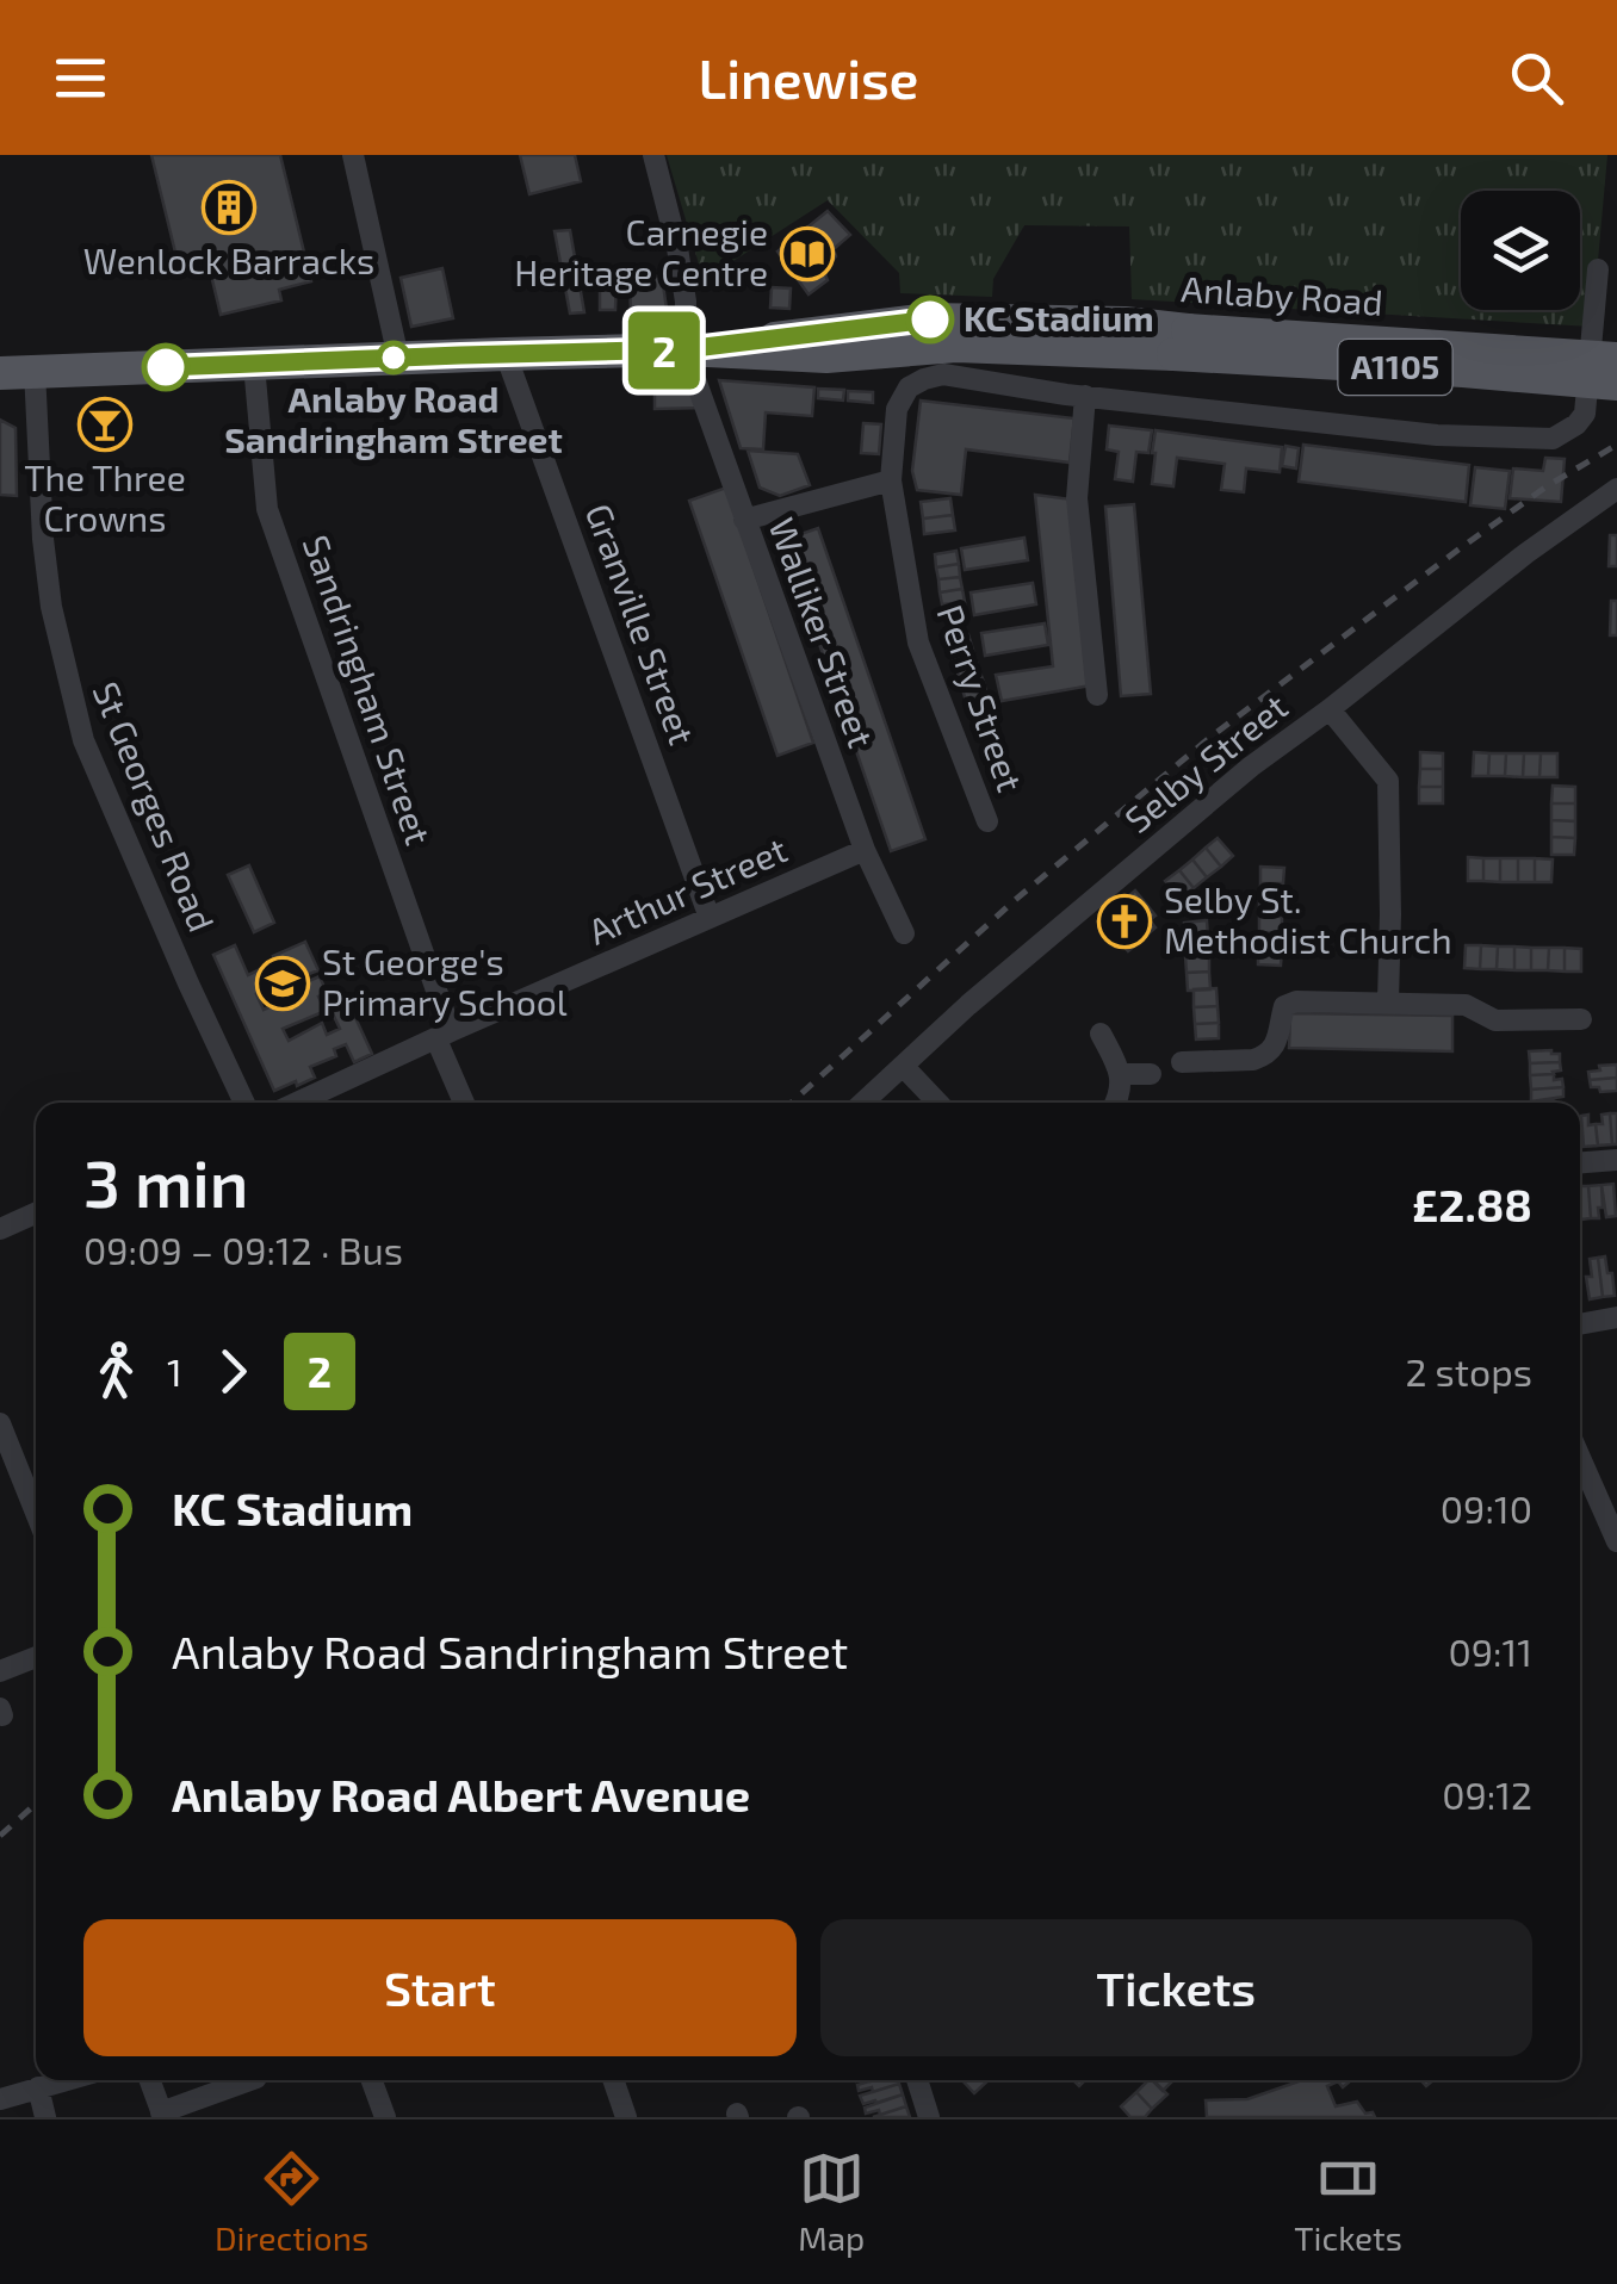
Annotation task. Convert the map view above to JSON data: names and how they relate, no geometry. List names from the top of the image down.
{
  "streets": {
    "main road": ["Anlaby Road", "A1105"],
    "street": [
      "Granville Street",
      "Walliker Street",
      "Sandringham Street",
      "Perry Street",
      "Selby Street",
      "St Georges Road",
      "Arthur Street"
    ]
  },
  "crossings": [
    ["Anlaby Road", "Granville Street"],
    ["Anlaby Road", "Walliker Street"],
    ["Anlaby Road", "Sandringham Street"],
    ["Anlaby Road", "St Georges Road"],
    ["Granville Street", "Arthur Street"],
    ["Walliker Street", "Arthur Street"],
    ["Sandringham Street", "Arthur Street"]
  ],
  "places": {
    "building": ["Wenlock Barracks"],
    "library": ["Carnegie Heritage Centre"],
    "other": ["KC Stadium", "Anlaby Road Sandringham Street"],
    "bar": ["The Three Crowns"],
    "church": ["Selby St. Methodist Church"],
    "school or university": ["St George's Primary School"]
  },
  "lines": ["bus line 2"],
  "page": {
    "header": "Linewise",
    "on_map": "2",
    "heading": ["3 min", "09:09 – 09:12 · Bus", "£2.88"],
    "legs": ["1", "2", "2 stops"],
    "list": [
      {
        "name": "KC Stadium",
        "value": "09:10"
      },
      {
        "name": "Anlaby Road Sandringham Street",
        "value": "09:11"
      },
      {
        "name": "Anlaby Road Albert Avenue",
        "value": "09:12"
      }
    ],
    "buttons": ["Start", "Tickets"],
    "tabs": ["Directions", "Map", "Tickets"]
  }
}
